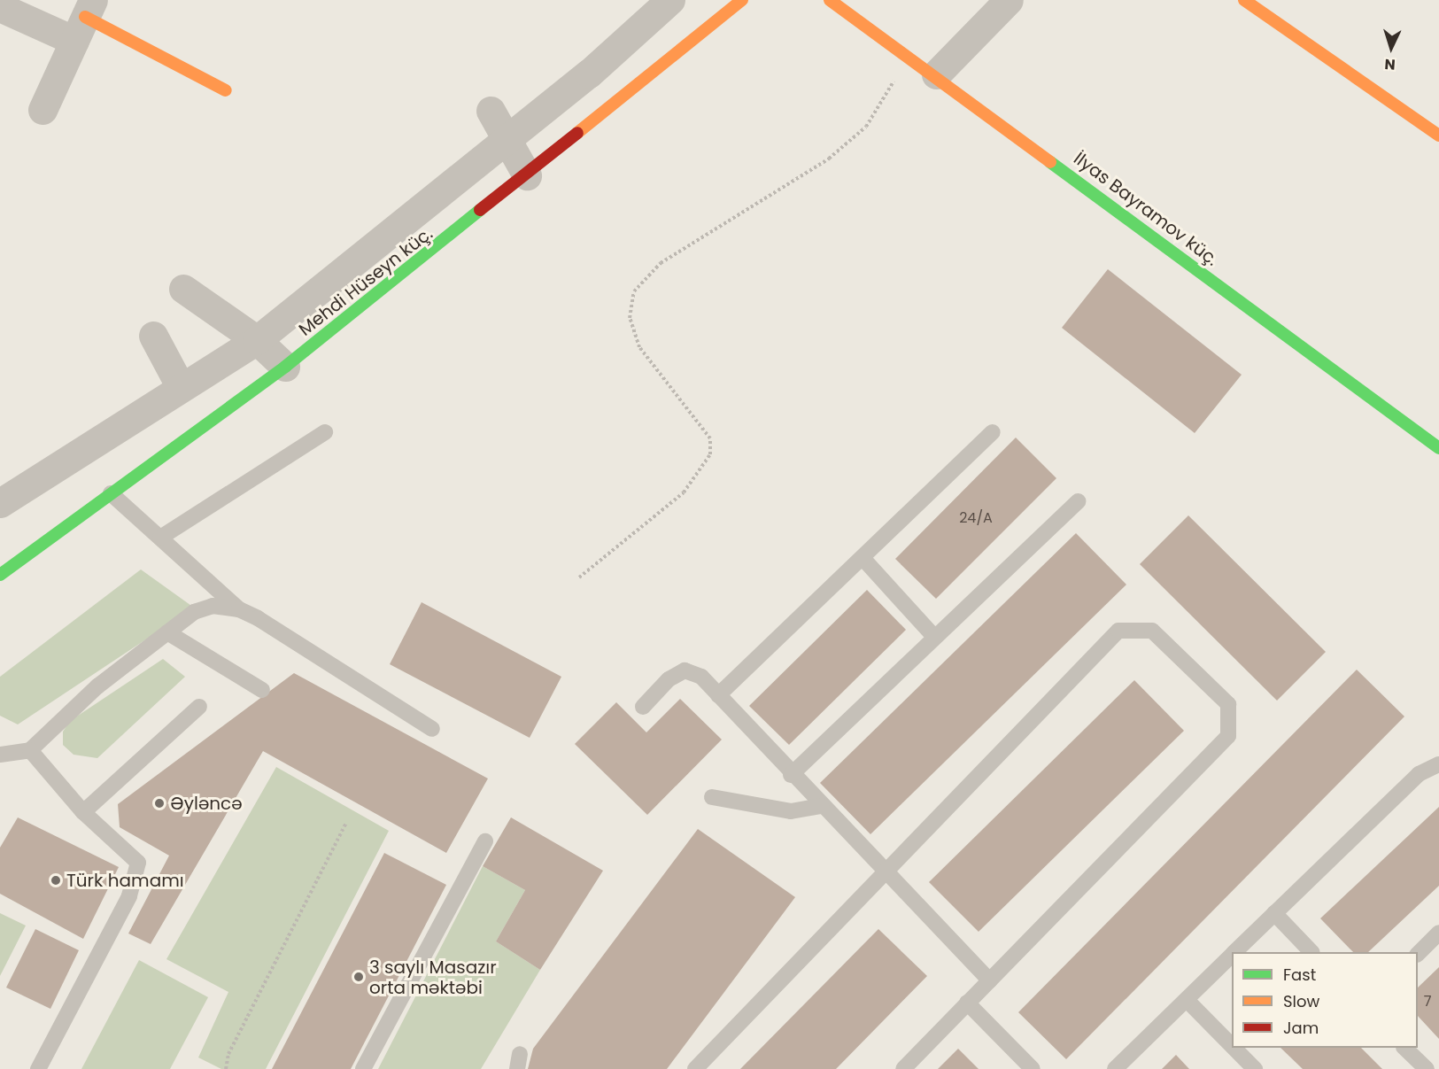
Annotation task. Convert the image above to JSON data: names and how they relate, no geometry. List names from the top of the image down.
{
  "streets": {
    "street": ["İlyas Bayramov küç.", "Mehdi Hüseyn küç."]
  },
  "places": ["Əyləncə", "Türk hamamı", "3 saylı Masazır orta məktəbi"],
  "house_numbers": ["24/A", "7"],
  "legend": ["Fast", "Slow", "Jam"],
  "north": "bottom"
}
